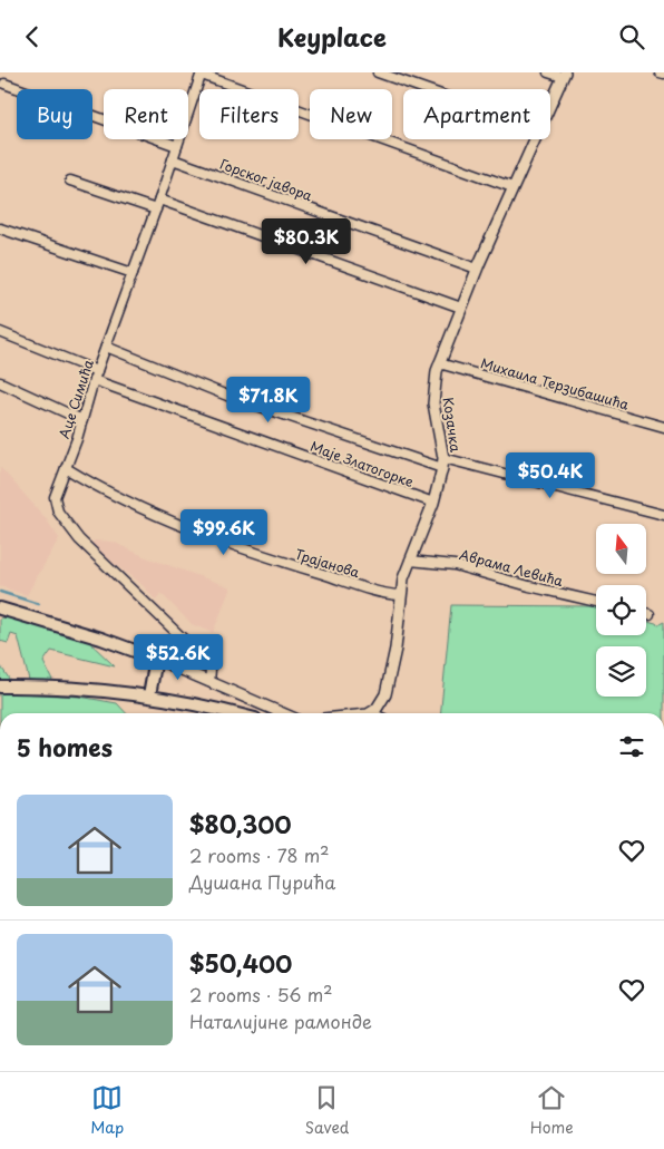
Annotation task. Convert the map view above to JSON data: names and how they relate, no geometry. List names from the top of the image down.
{
  "streets": {
    "street": [
      "Горског јавора",
      "Михаила Терзибашића",
      "Аце Симића",
      "Козачка",
      "Маје Златогорке",
      "Трајанова",
      "Аврама Левића"
    ]
  },
  "crossings": [
    ["Горског јавора", "Аце Симића"],
    ["Горског јавора", "Козачка"],
    ["Михаила Терзибашића", "Козачка"],
    ["Аце Симића", "Маје Златогорке"],
    ["Аце Симића", "Трајанова"],
    ["Козачка", "Маје Златогорке"],
    ["Козачка", "Трајанова"],
    ["Козачка", "Аврама Левића"]
  ],
  "north": "top",
  "page": {
    "header": "Keyplace",
    "chip": [
      "Buy",
      "Rent",
      "Filters",
      "New",
      "Apartment"
    ],
    "price": [
      "$80.3K",
      "$71.8K",
      "$50.4K",
      "$99.6K",
      "$52.6K"
    ],
    "heading": "5 homes",
    "list": [
      {
        "name": "$80,300",
        "note": "2 rooms · 78 m² · Душана Пурића"
      },
      {
        "name": "$50,400",
        "note": "2 rooms · 56 m² · Наталијине рамонде"
      }
    ],
    "tabs": ["Map", "Saved", "Home"]
  }
}
